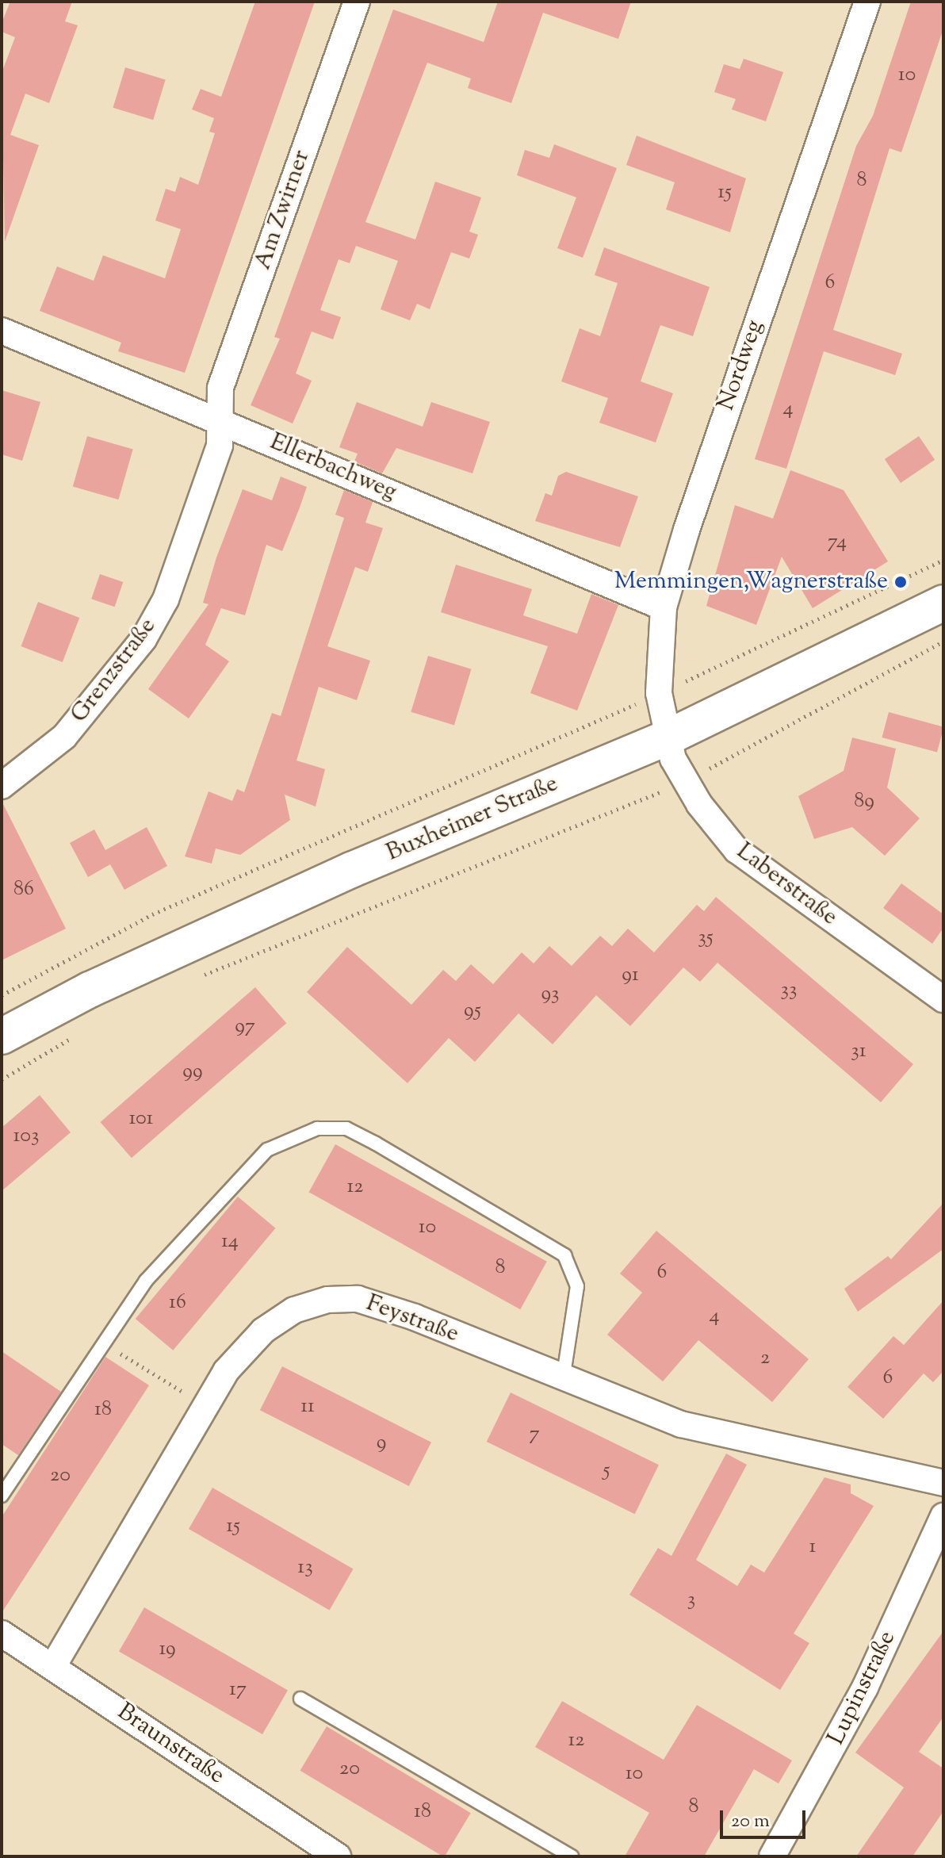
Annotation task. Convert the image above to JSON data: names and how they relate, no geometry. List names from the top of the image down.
{
  "streets": {
    "main road": ["Buxheimer Straße"],
    "street": [
      "Am Zwirner",
      "Nordweg",
      "Ellerbachweg",
      "Grenzstraße",
      "Laberstraße",
      "Feystraße",
      "Lupinstraße",
      "Braunstraße"
    ]
  },
  "crossings": [
    ["Am Zwirner", "Ellerbachweg"],
    ["Am Zwirner", "Grenzstraße"],
    ["Nordweg", "Ellerbachweg"],
    ["Nordweg", "Buxheimer Straße"],
    ["Nordweg", "Laberstraße"],
    ["Ellerbachweg", "Grenzstraße"],
    ["Buxheimer Straße", "Laberstraße"],
    ["Feystraße", "Braunstraße"]
  ],
  "places": ["Memmingen,Wagnerstraße"],
  "house_numbers": [
    "10",
    "8",
    "15",
    "6",
    "4",
    "74",
    "89",
    "86",
    "35",
    "91",
    "33",
    "93",
    "95",
    "97",
    "31",
    "99",
    "101",
    "103",
    "12",
    "10",
    "14",
    "8",
    "6",
    "16",
    "4",
    "2",
    "6",
    "11",
    "18",
    "7",
    "9",
    "5",
    "20",
    "15",
    "1",
    "13",
    "3",
    "19",
    "17",
    "12",
    "20",
    "10",
    "8",
    "18"
  ],
  "scale_bar": "20 m"
}
